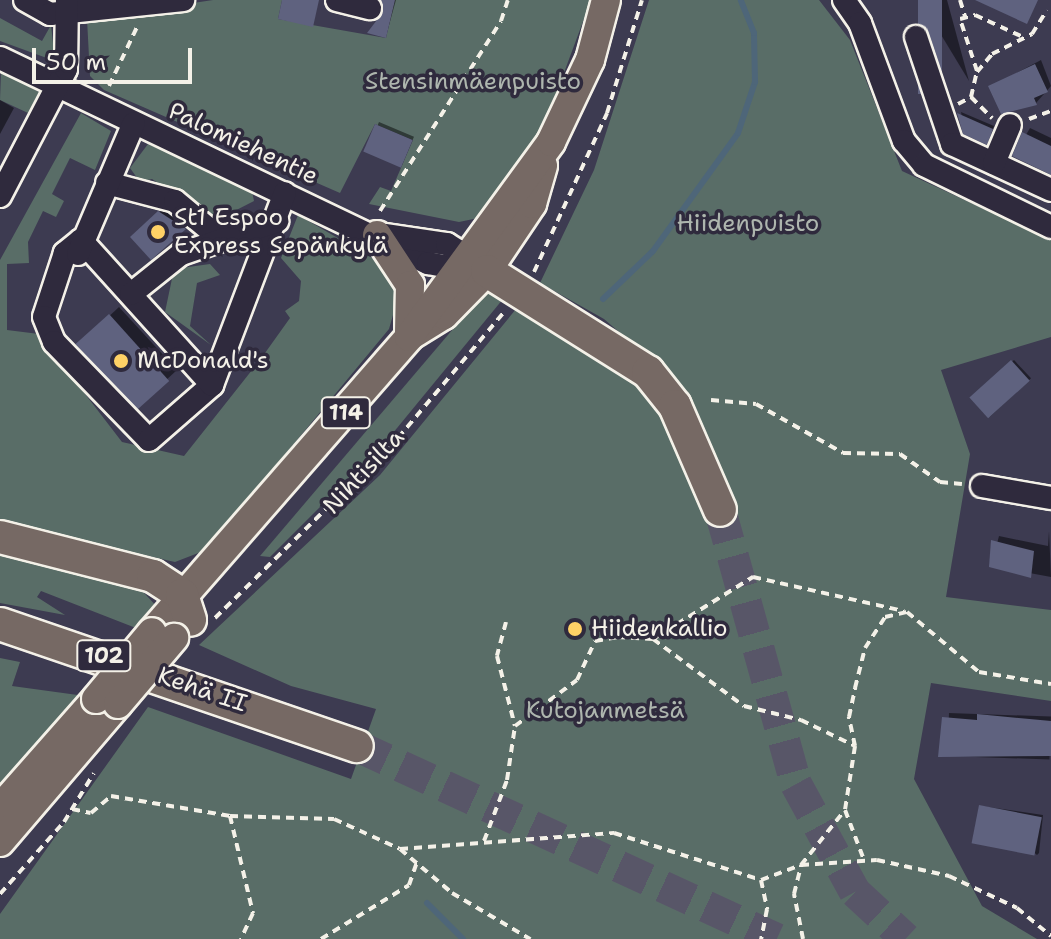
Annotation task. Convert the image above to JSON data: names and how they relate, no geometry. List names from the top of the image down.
{
  "streets": {
    "highway": ["102", "Kehä II"],
    "main road": ["114", "Nihtisilta"],
    "street": ["Palomiehentie"]
  },
  "crossings": [
    ["Palomiehentie", "114"],
    ["Palomiehentie", "Nihtisilta"],
    ["114", "Nihtisilta"]
  ],
  "parks": ["Stensinmäenpuisto", "Hiidenpuisto", "Kutojanmetsä"],
  "places": ["St1 Espoo Express Sepänkylä", "McDonald's", "Hiidenkallio"],
  "scale_bar": "50 m"
}
